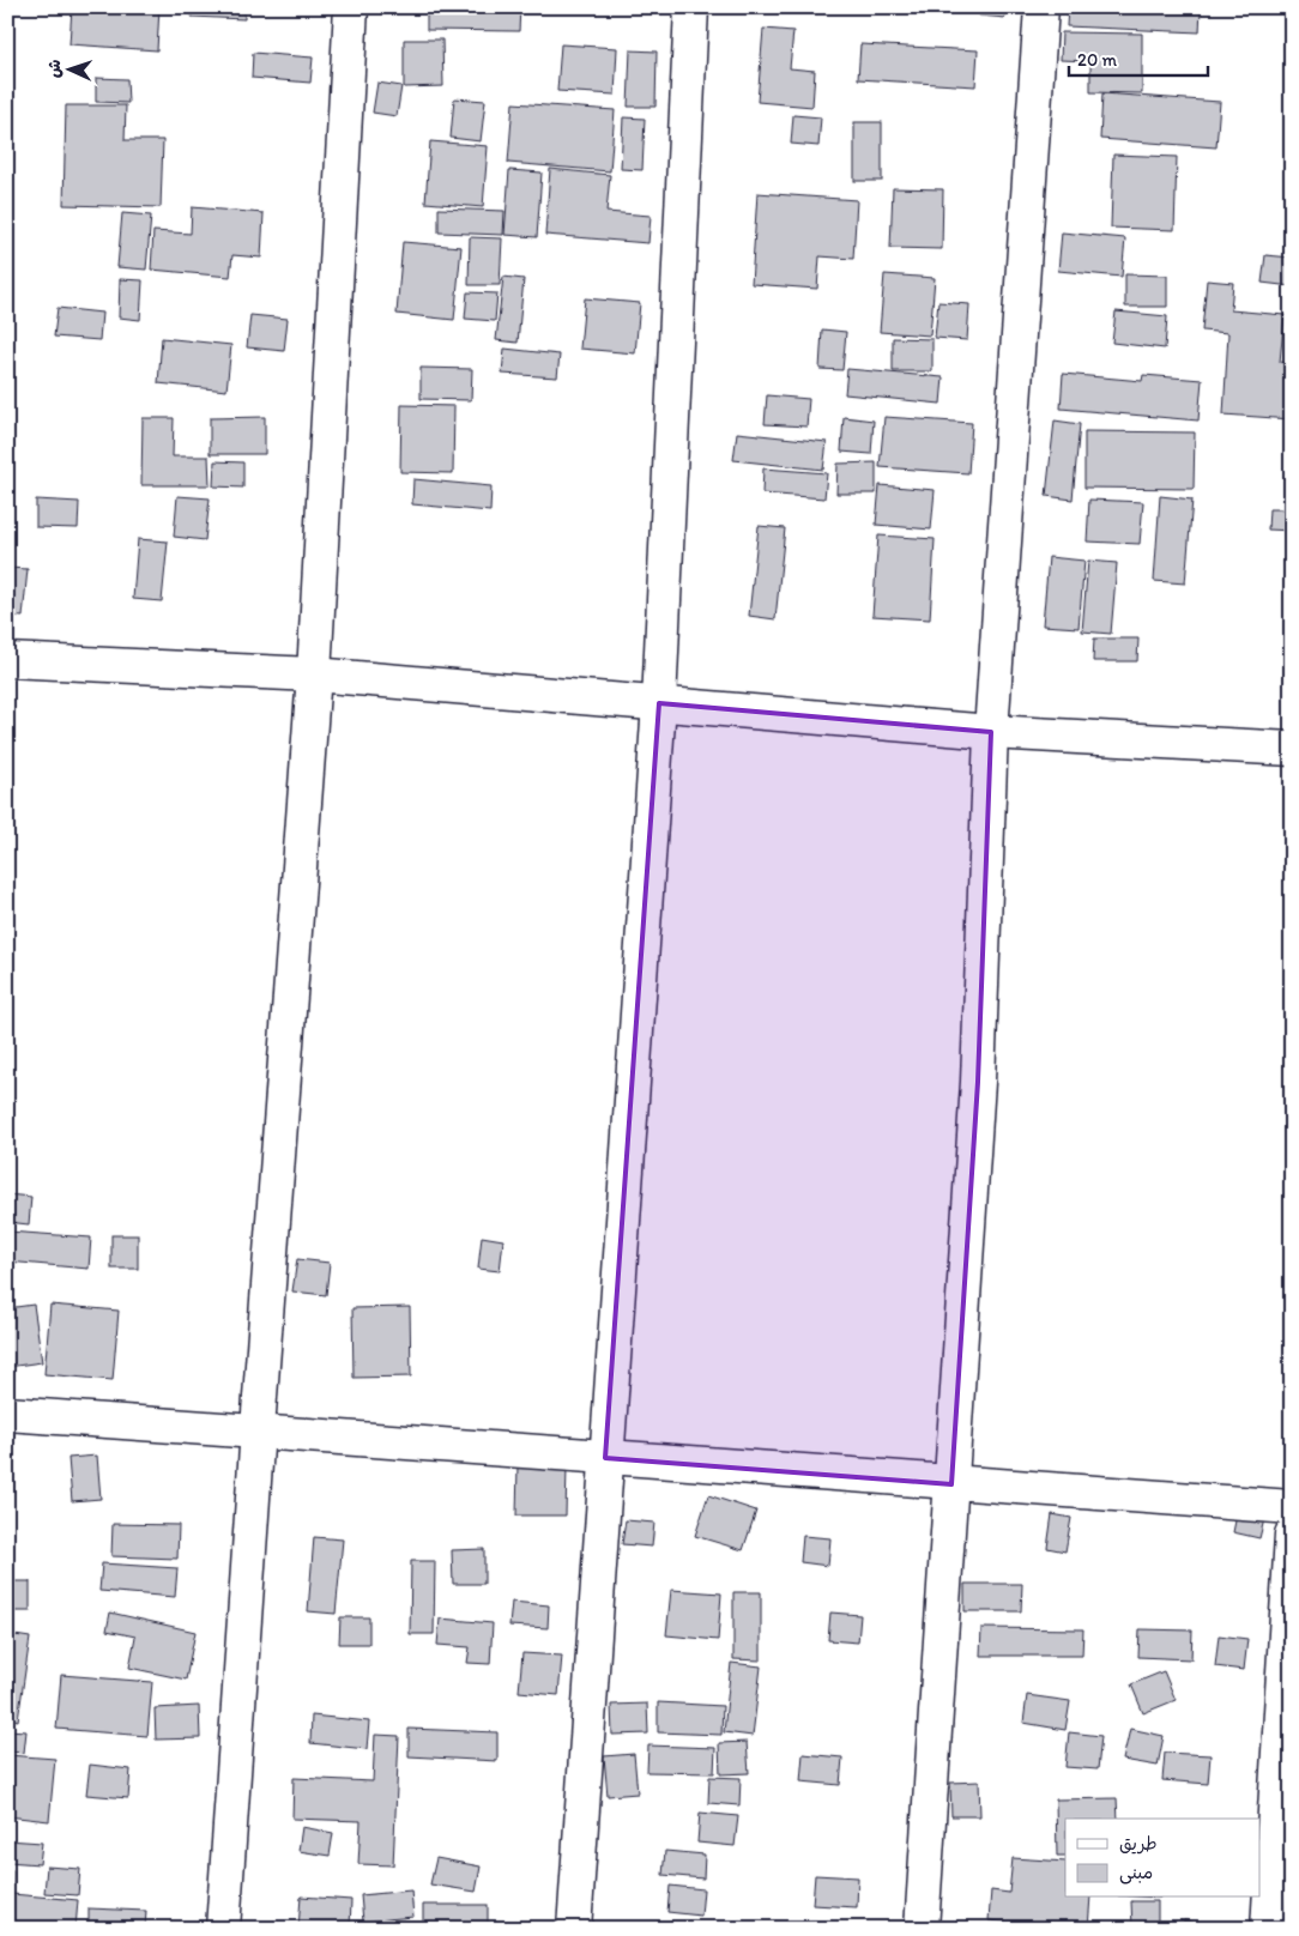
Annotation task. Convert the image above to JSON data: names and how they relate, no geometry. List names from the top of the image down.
{
  "legend": ["طريق", "مبنى"],
  "scale_bar": "20 m",
  "north": "left"
}
